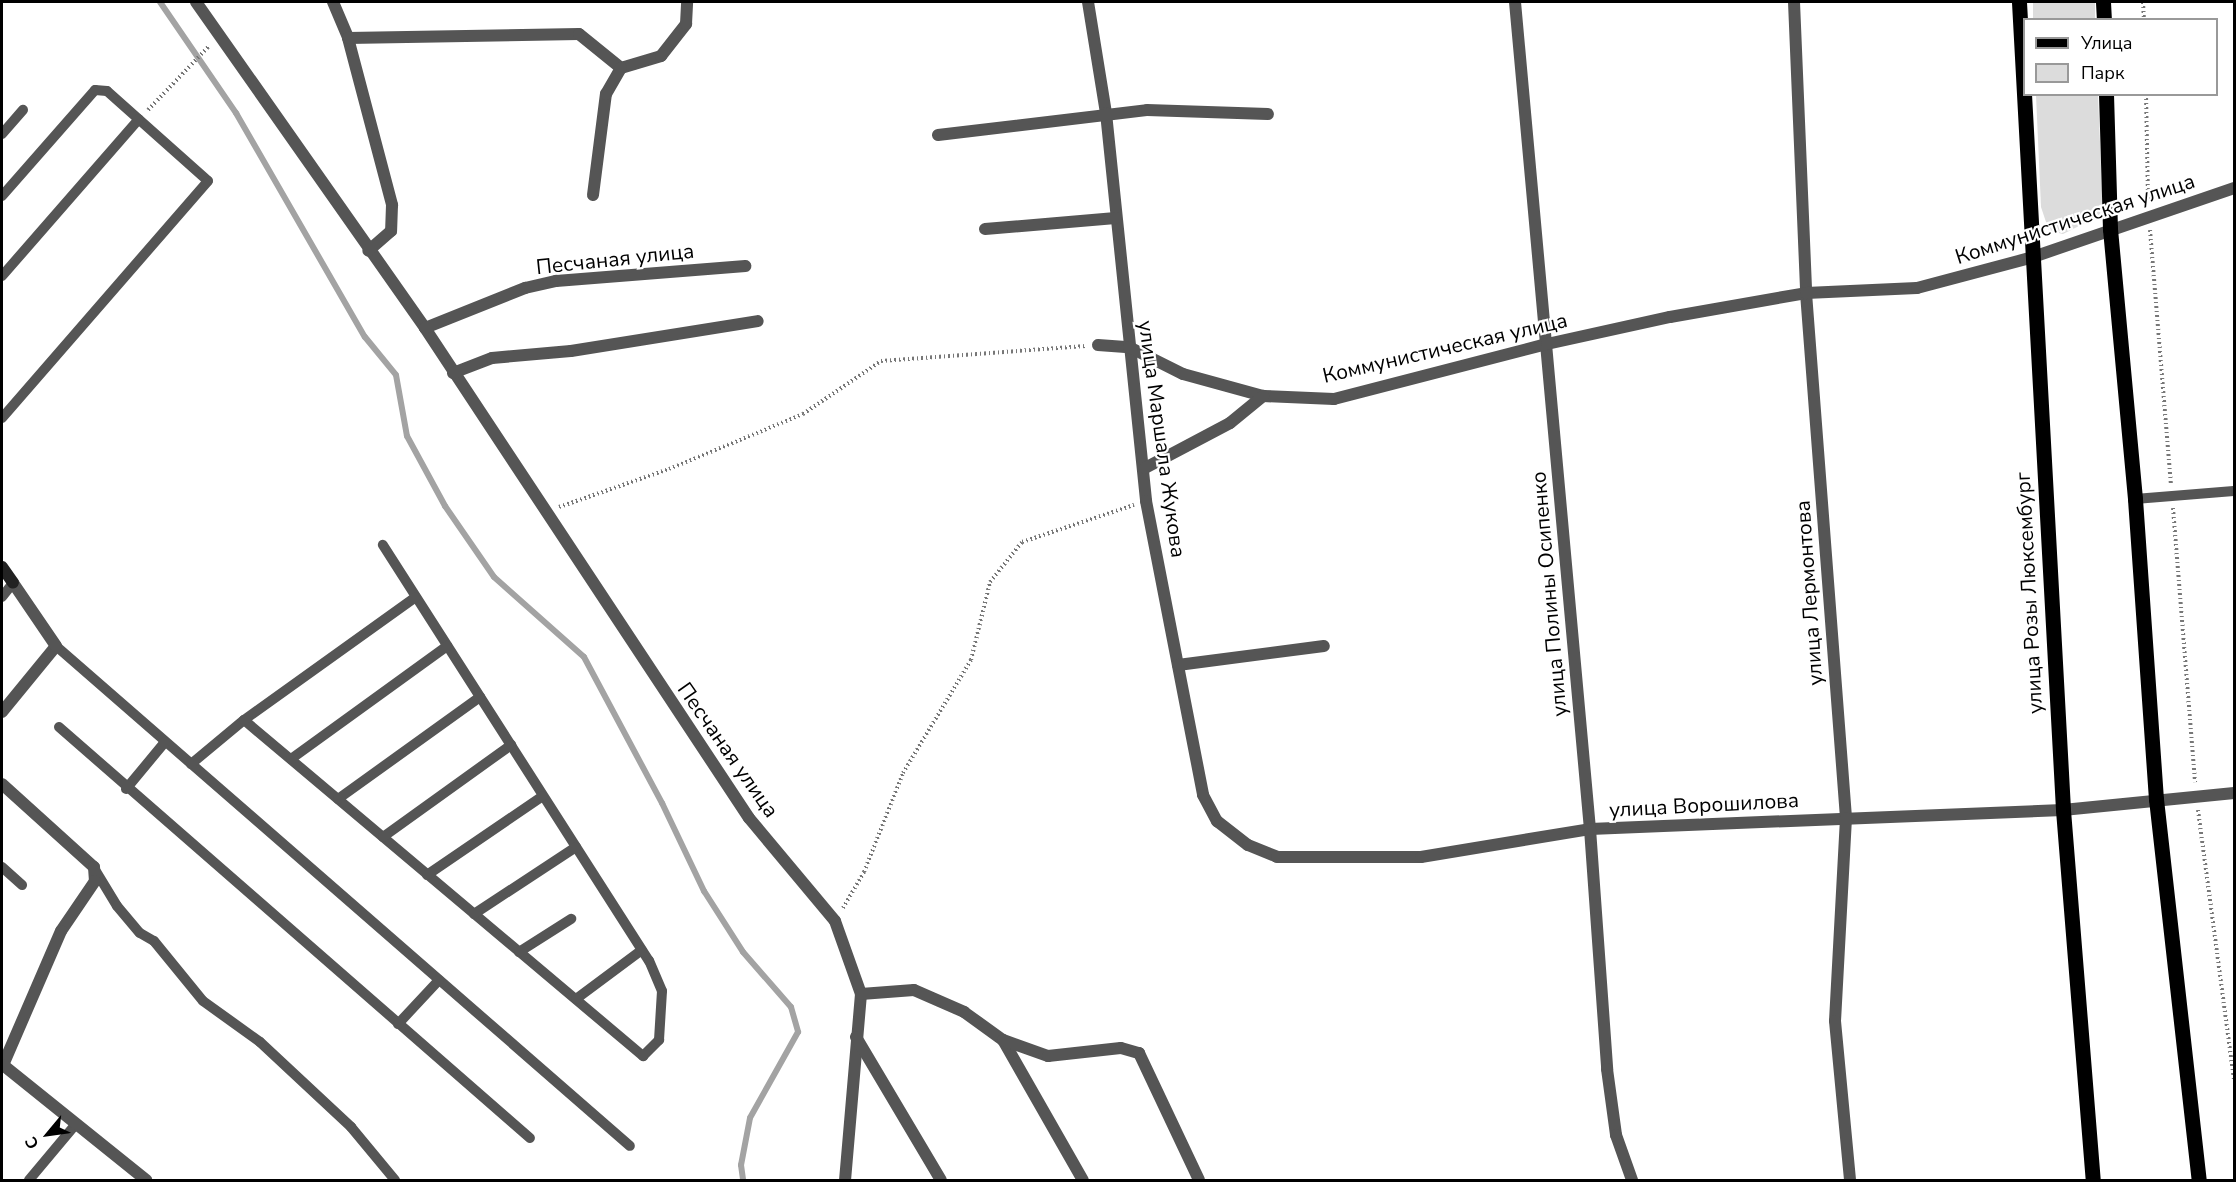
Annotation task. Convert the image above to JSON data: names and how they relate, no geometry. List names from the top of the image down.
{
  "streets": {
    "main road": ["улица Розы Люксембург"],
    "street": [
      "Коммунистическая улица",
      "Песчаная улица",
      "улица Маршала Жукова",
      "улица Лермонтова",
      "улица Полины Осипенко",
      "улица Ворошилова"
    ]
  },
  "crossings": [
    ["Коммунистическая улица", "улица Маршала Жукова"],
    ["Коммунистическая улица", "улица Лермонтова"],
    ["Коммунистическая улица", "улица Розы Люксембург"],
    ["Коммунистическая улица", "улица Полины Осипенко"],
    ["улица Маршала Жукова", "улица Ворошилова"],
    ["улица Лермонтова", "улица Ворошилова"],
    ["улица Розы Люксембург", "улица Ворошилова"],
    ["улица Полины Осипенко", "улица Ворошилова"]
  ],
  "legend": ["Улица", "Парк"],
  "north": "bottom left"
}
